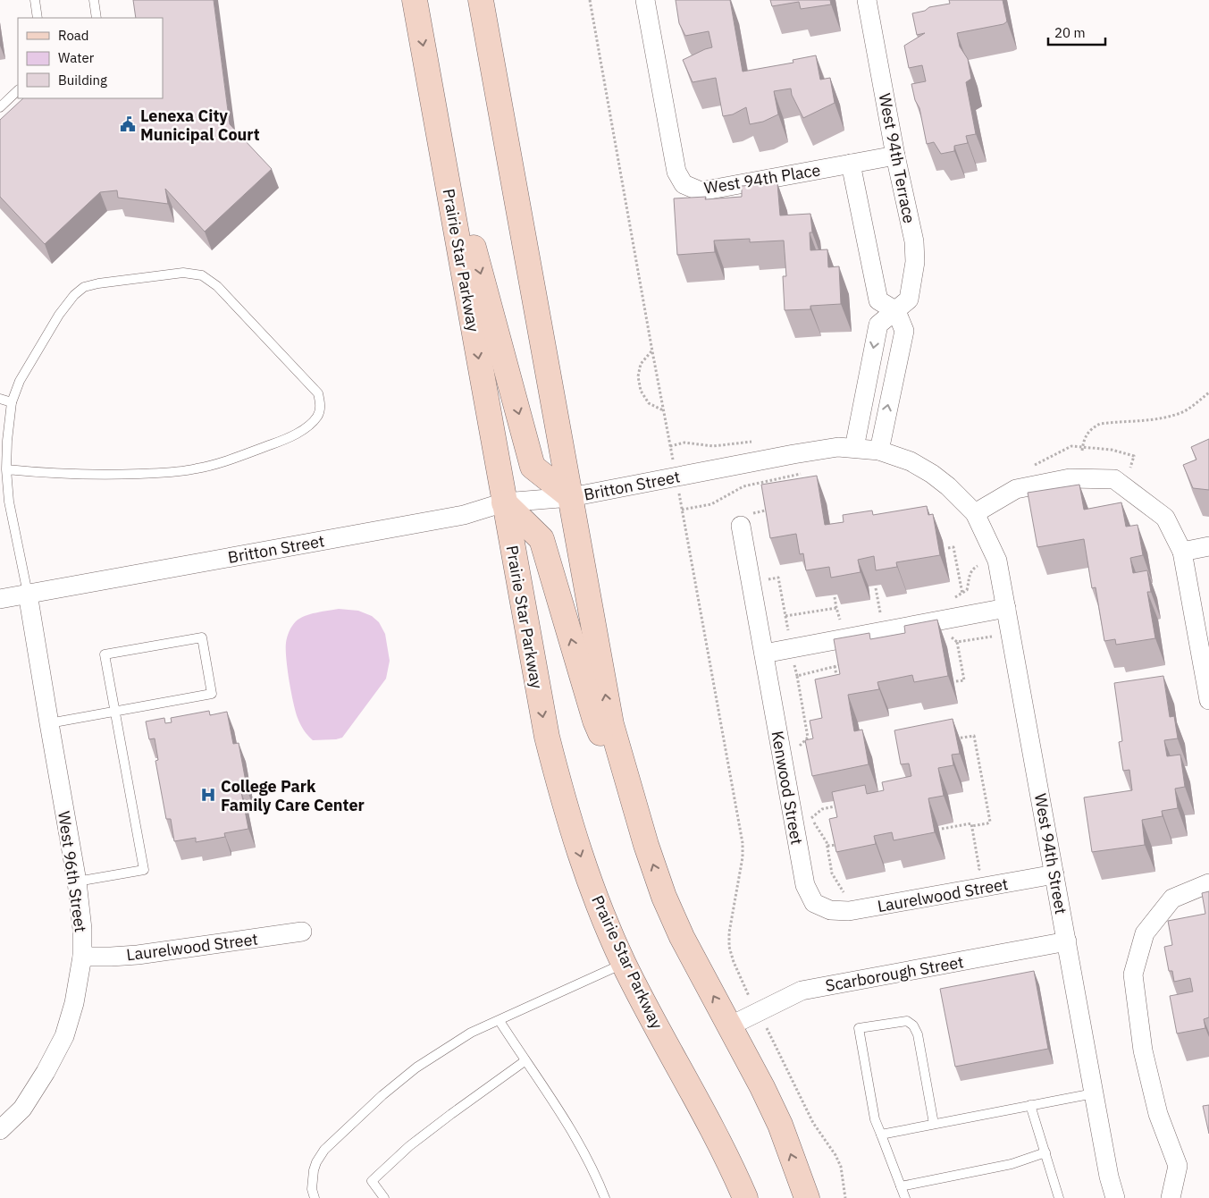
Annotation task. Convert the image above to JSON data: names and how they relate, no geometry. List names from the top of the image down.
{
  "streets": {
    "main road": ["Prairie Star Parkway"],
    "street": [
      "West 94th Terrace",
      "West 94th Place",
      "Britton Street",
      "Kenwood Street",
      "West 94th Street",
      "West 96th Street",
      "Laurelwood Street",
      "Scarborough Street"
    ]
  },
  "crossings": [
    ["West 94th Terrace", "West 94th Place"],
    ["West 94th Terrace", "Britton Street"],
    ["Prairie Star Parkway", "Britton Street"],
    ["Britton Street", "West 94th Street"],
    ["Britton Street", "West 96th Street"],
    ["Kenwood Street", "Laurelwood Street"],
    ["West 94th Street", "Laurelwood Street"],
    ["West 94th Street", "Scarborough Street"],
    ["West 96th Street", "Laurelwood Street"]
  ],
  "places": {
    "public building": ["Lenexa City Municipal Court"],
    "hospital": ["College Park Family Care Center"]
  },
  "legend": ["Road", "Water", "Building"],
  "scale_bar": "20 m"
}
